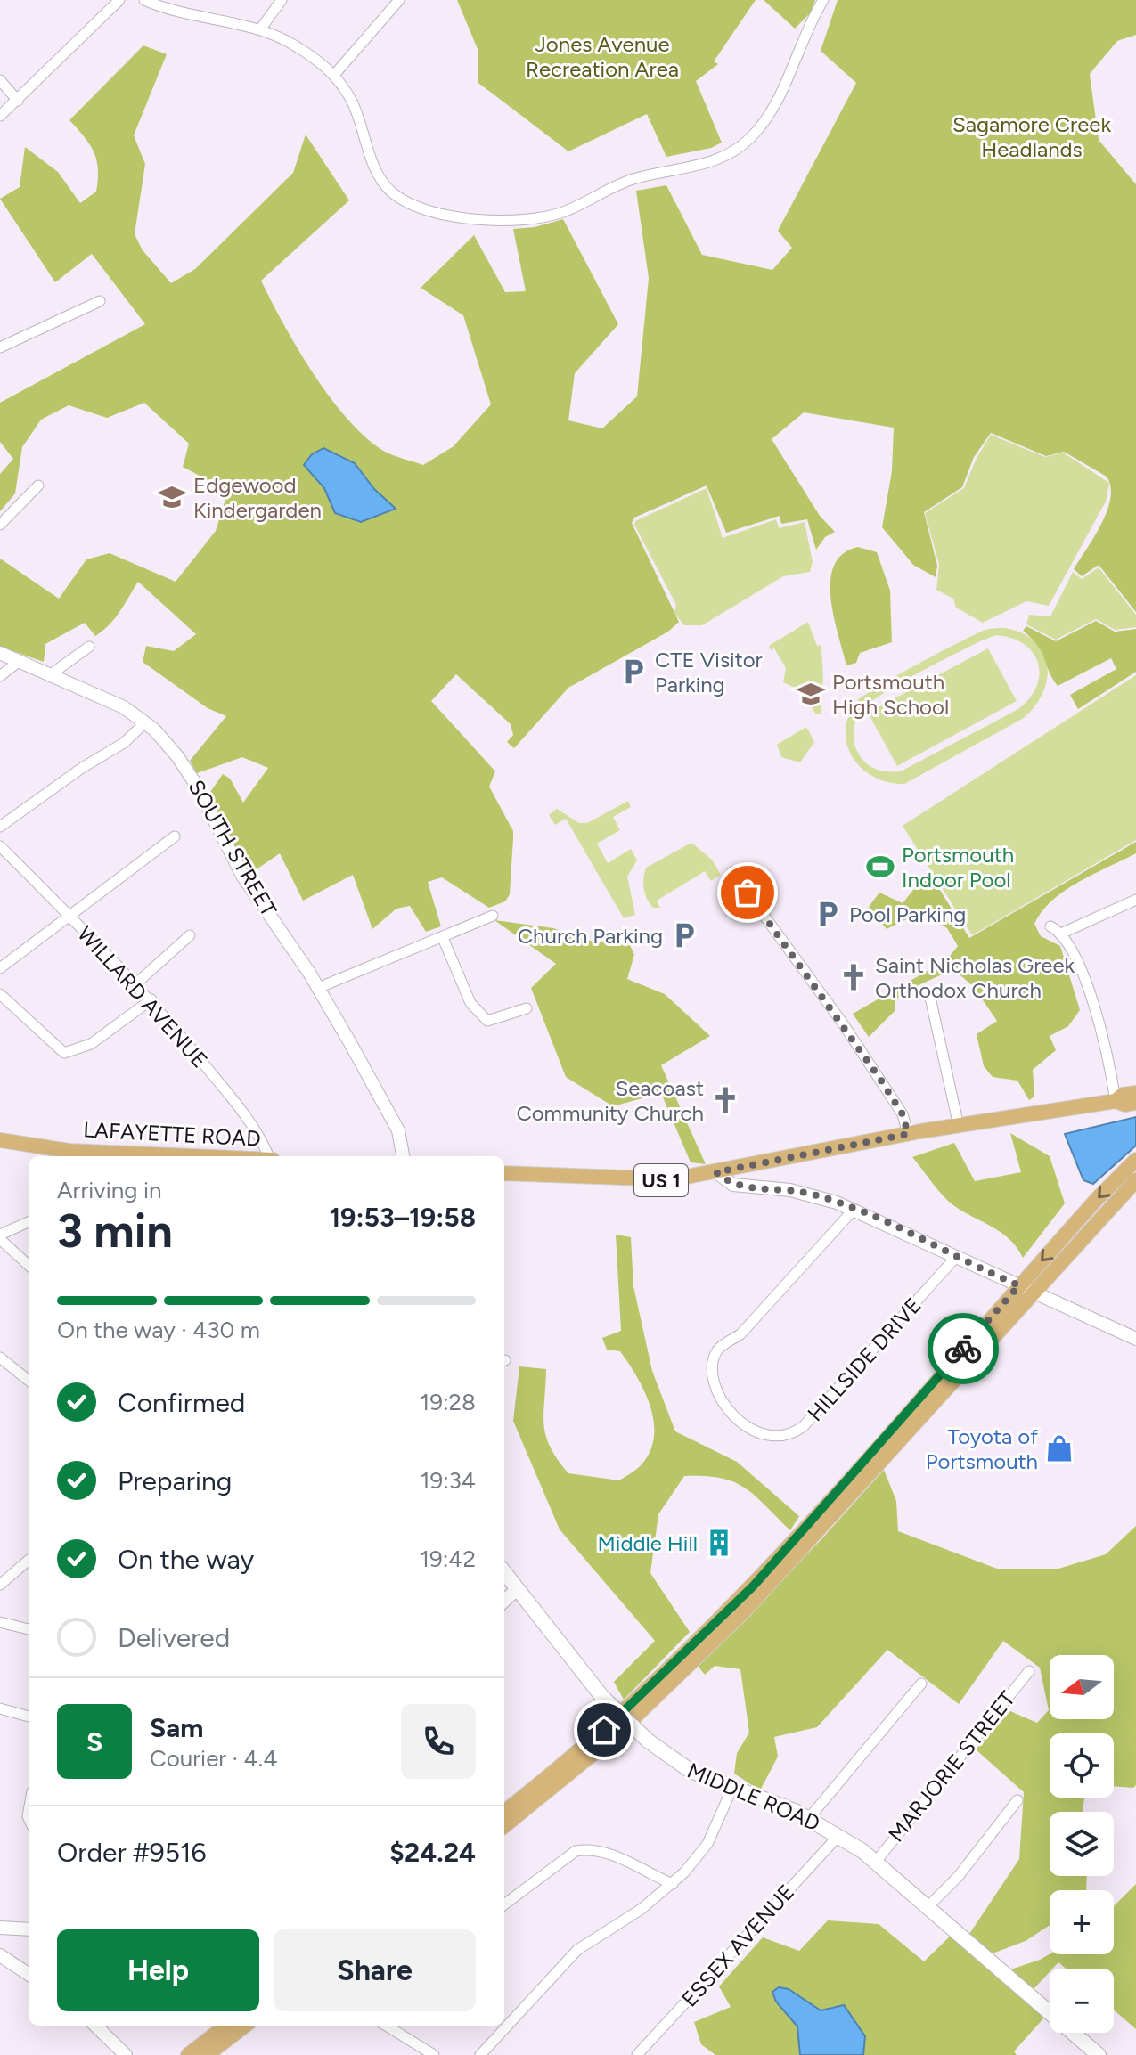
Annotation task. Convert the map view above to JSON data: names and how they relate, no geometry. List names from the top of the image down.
{
  "streets": {
    "main road": ["LAFAYETTE ROAD", "US 1", "MIDDLE ROAD"],
    "street": [
      "SOUTH STREET",
      "WILLARD AVENUE",
      "HILLSIDE DRIVE",
      "MARJORIE STREET",
      "ESSEX AVENUE"
    ]
  },
  "crossings": [
    ["MARJORIE STREET", "MIDDLE ROAD"],
    ["MIDDLE ROAD", "ESSEX AVENUE"]
  ],
  "parks": ["Jones Avenue Recreation Area", "Sagamore Creek Headlands"],
  "places": {
    "school or university": ["Edgewood Kindergarden", "Portsmouth High School"],
    "parking": ["CTE Visitor Parking", "Pool Parking", "Church Parking"],
    "sports": ["Portsmouth Indoor Pool"],
    "church": ["Saint Nicholas Greek Orthodox Church", "Seacoast Community Church"],
    "shop": ["Toyota of Portsmouth"],
    "building": ["Middle Hill"]
  },
  "north": "left",
  "page": {
    "heading": ["3 min", "Arriving in", "19:53–19:58"],
    "panel": [
      "Sam",
      "Courier · 4.4",
      "Order #9516",
      "$24.24"
    ],
    "bar": "On the way · 430 m",
    "list": [
      ["Confirmed", "19:28"],
      ["Preparing", "19:34"],
      ["On the way", "19:42"],
      "Delivered"
    ],
    "map_buttons": ["+", "−"],
    "round": "S",
    "buttons": ["Help", "Share"]
  }
}
